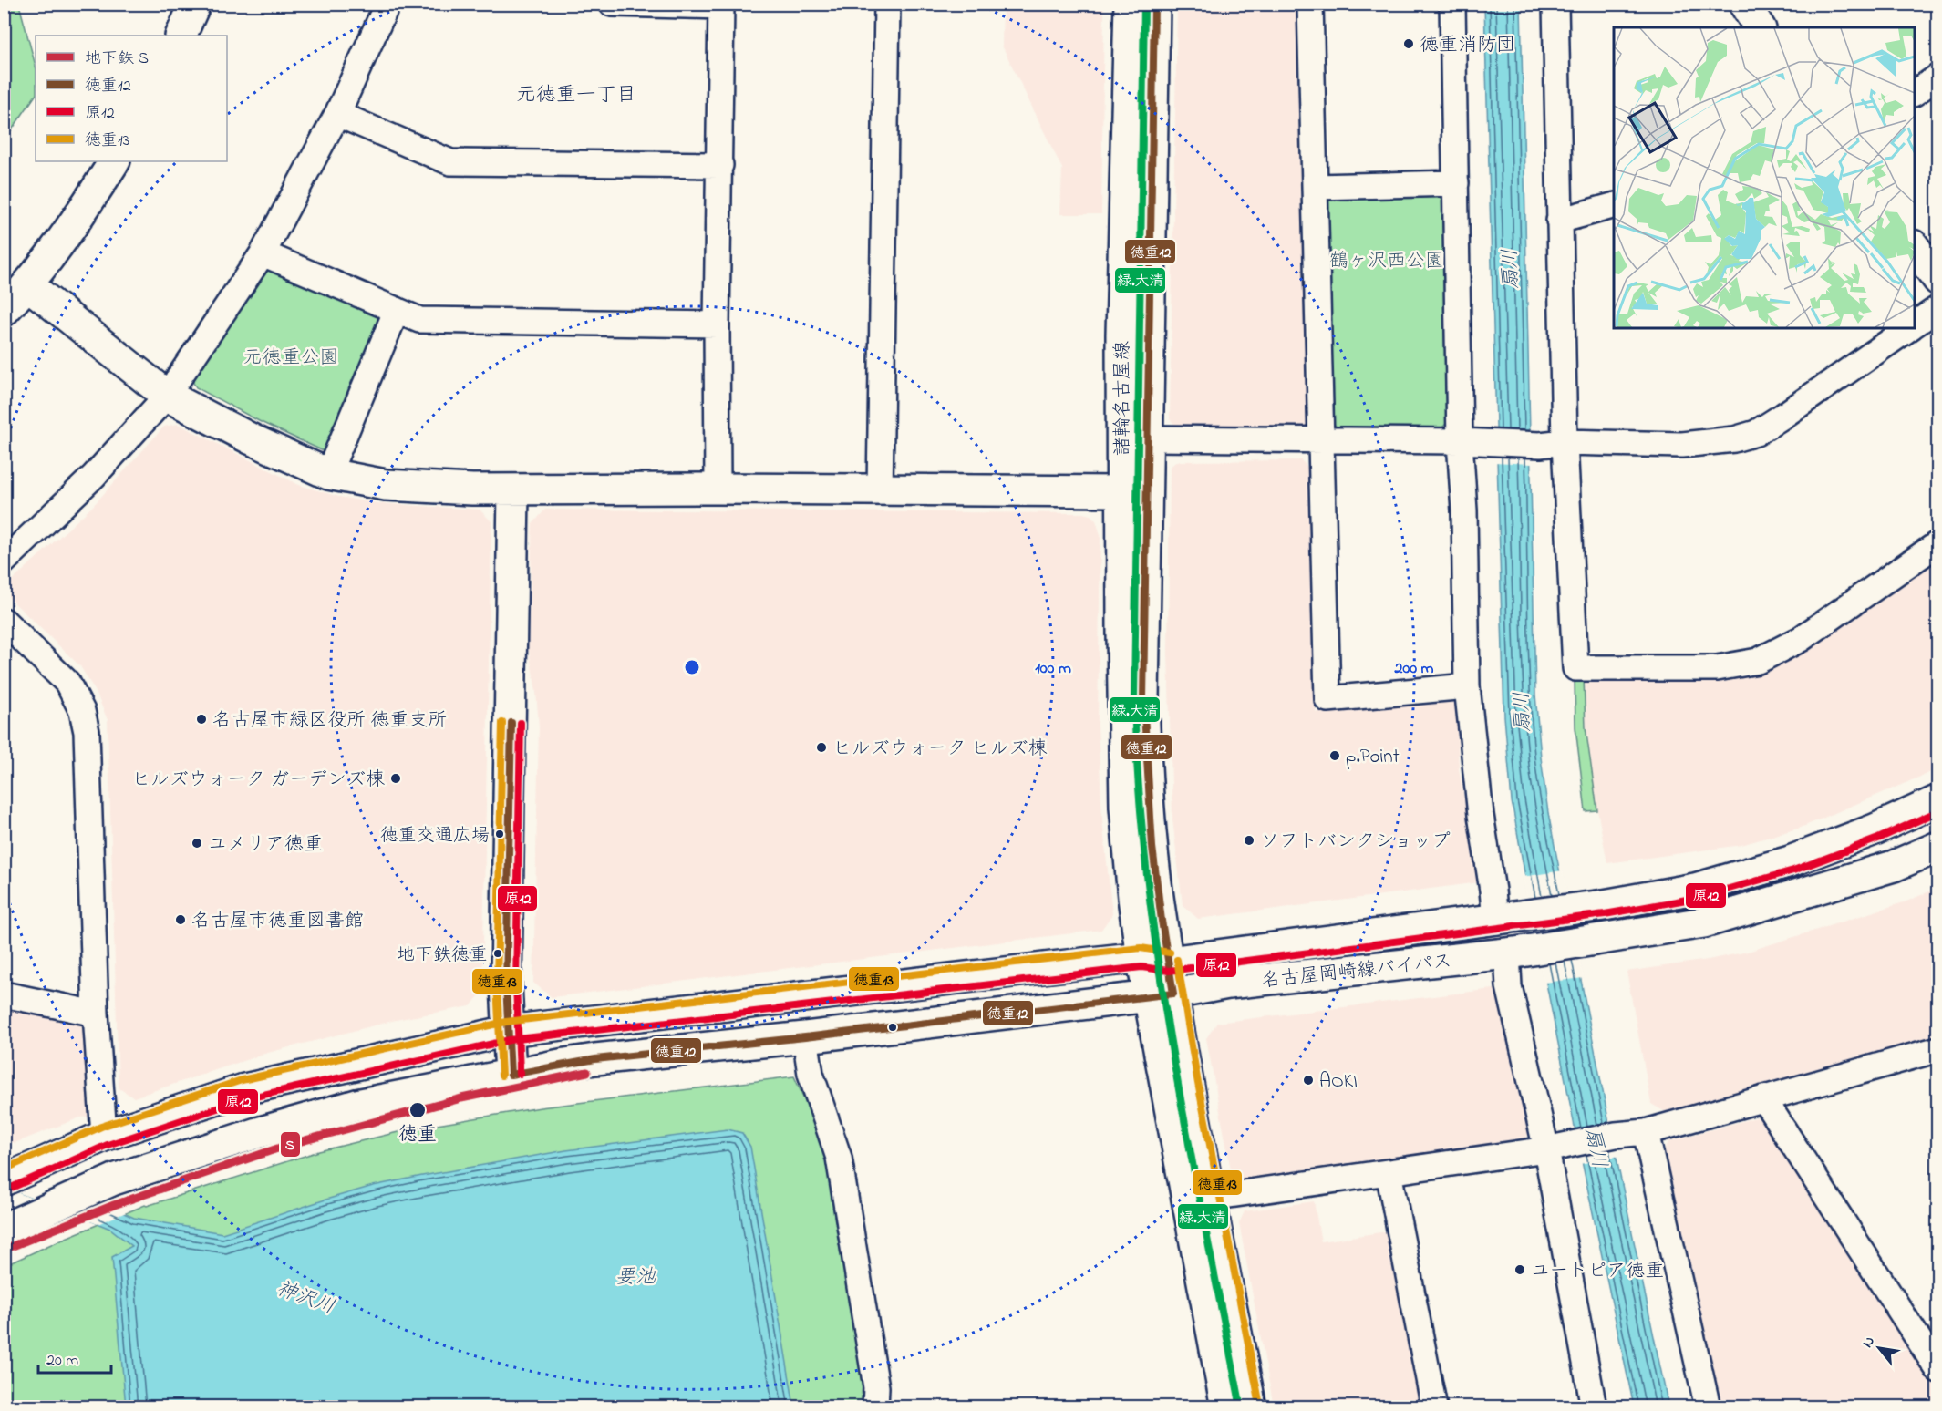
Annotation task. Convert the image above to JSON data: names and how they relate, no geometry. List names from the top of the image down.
{
  "streets": {
    "main road": ["諸輪名古屋線", "名古屋岡崎線バイパス"]
  },
  "crossings": [
    ["諸輪名古屋線", "名古屋岡崎線バイパス"]
  ],
  "districts": ["元徳重一丁目"],
  "water": ["扇川", "要池", "神沢川"],
  "parks": ["鶴ヶ沢西公園", "元徳重公園"],
  "places": [
    "徳重消防団",
    "名古屋市緑区役所 徳重支所",
    "ヒルズウォーク ヒルズ棟",
    "p.Point",
    "ヒルズウォーク ガーデンズ棟",
    "徳重交通広場",
    "ソフトバンクショップ",
    "ユメリア徳重",
    "名古屋市徳重図書館",
    "地下鉄徳重",
    "AOKI",
    "徳重",
    "ユートピア徳重"
  ],
  "lines": [
    "transit line 徳重12",
    "transit line 緑.大清",
    "transit line 原12",
    "transit line 徳重13",
    "metro line S"
  ],
  "legend": [
    "地下鉄 S",
    "徳重12",
    "原12",
    "徳重13"
  ],
  "scale_bar": "20 m",
  "north": "top left",
  "rings": ["100 m", "200 m"]
}
